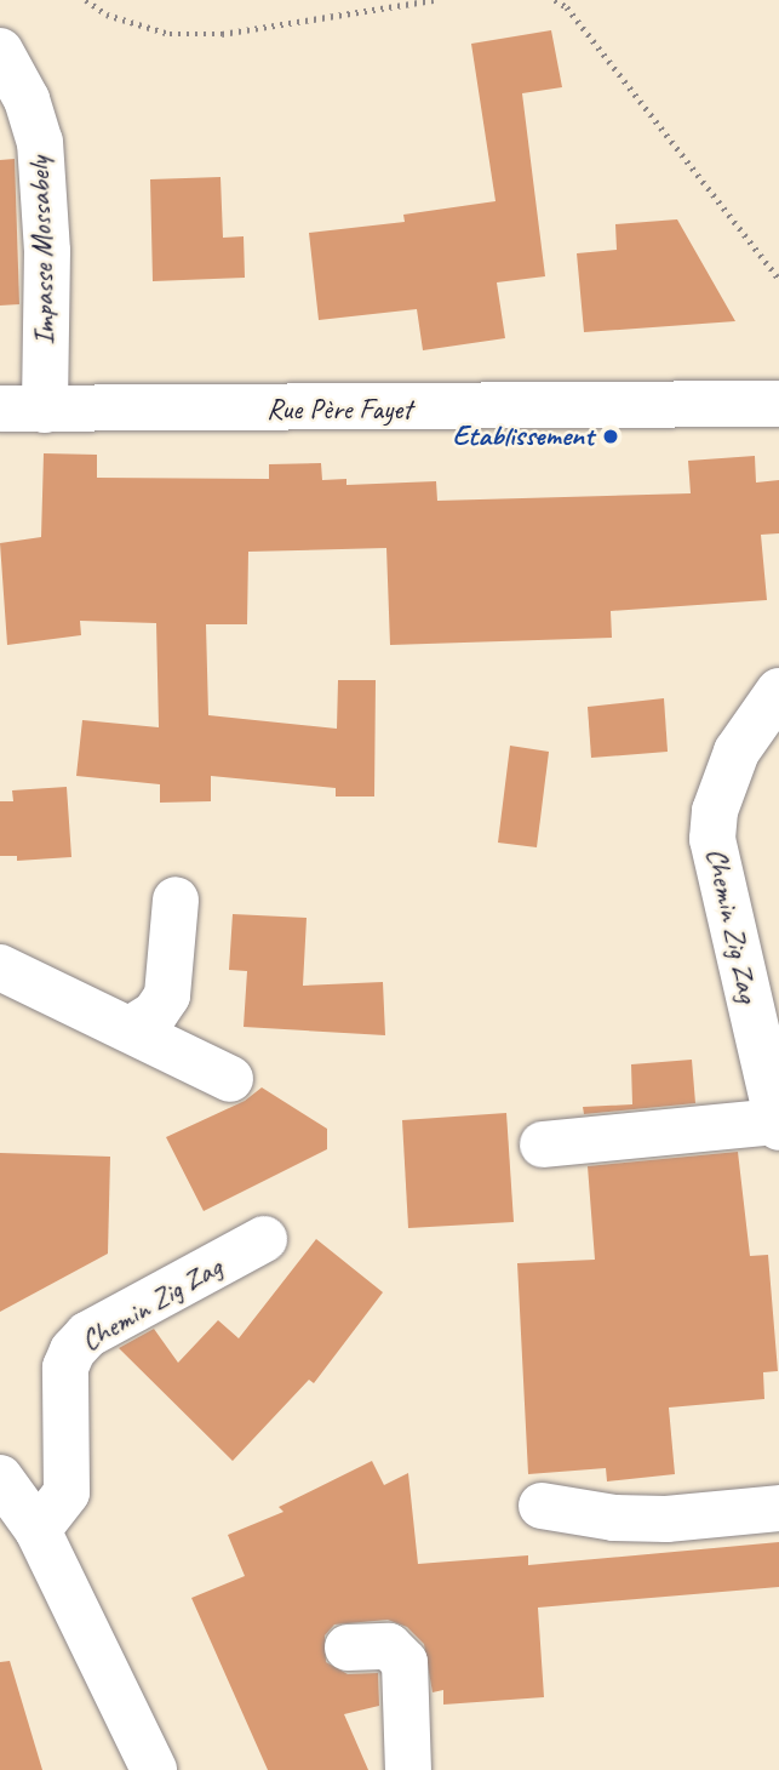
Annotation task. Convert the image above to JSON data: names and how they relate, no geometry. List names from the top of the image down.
{
  "streets": {
    "street": ["Impasse Mossabely", "Rue Père Fayet", "Chemin Zig Zag"]
  },
  "crossings": [
    ["Impasse Mossabely", "Rue Père Fayet"]
  ],
  "places": ["Etablissement"]
}
